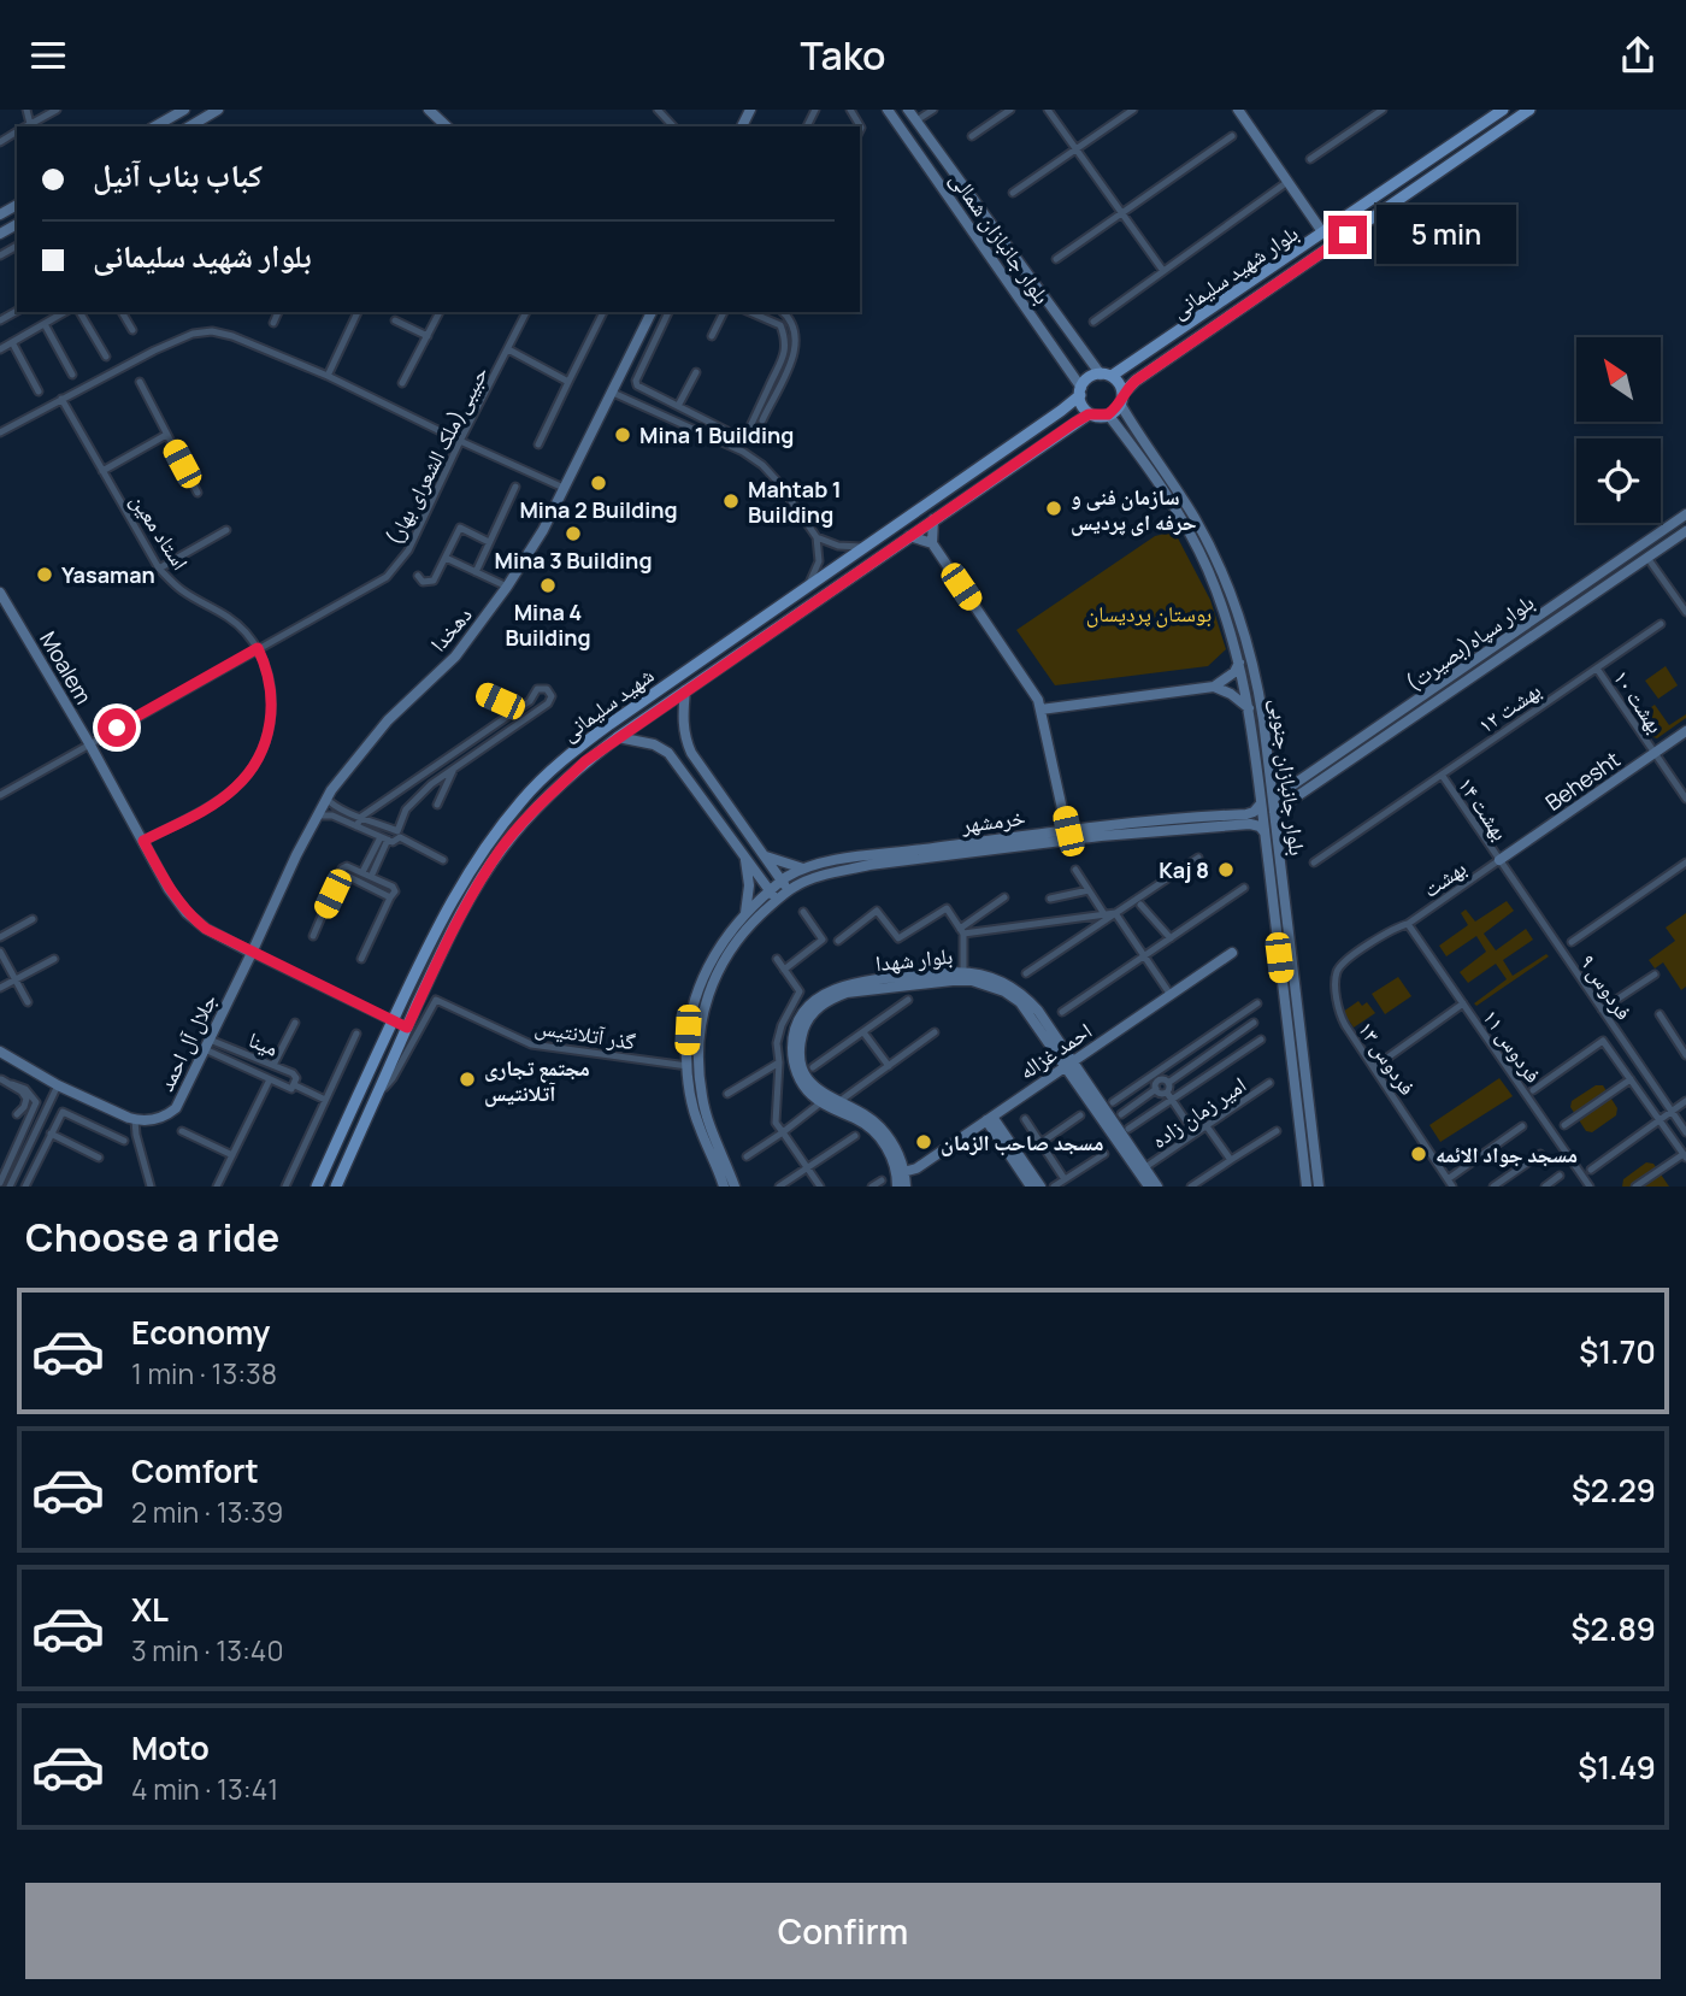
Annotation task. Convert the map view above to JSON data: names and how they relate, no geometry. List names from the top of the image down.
{
  "streets": {
    "main road": [
      "بلوار جانبازان شمالی",
      "بلوار شهید سلیمانی",
      "دهخدا",
      "بلوار سپاه(بصیرت)",
      "Moalem",
      "شهید سلیمانی",
      "بلوار جانبازان جنوبی",
      "Behesht",
      "خرمشهر",
      "بلوار شهدا",
      "جلال آل احمد",
      "احمد غزاله"
    ],
    "street": [
      "حبیبی(ملک الشعرای بهار)",
      "استاد معین",
      "بهشت ۱۰",
      "بهشت ۱۲",
      "بهشت ۱۴",
      "بهشت",
      "فردوس ۹",
      "گذر آتلانتیس",
      "مینا",
      "فردوس ۱۱",
      "فردوس ۱۳",
      "امیر زمان زاده"
    ]
  },
  "crossings": [
    ["بلوار جانبازان شمالی", "بلوار شهید سلیمانی"],
    ["بلوار جانبازان شمالی", "شهید سلیمانی"],
    ["بلوار جانبازان شمالی", "بلوار جانبازان جنوبی"],
    ["بلوار شهید سلیمانی", "شهید سلیمانی"],
    ["بلوار شهید سلیمانی", "بلوار جانبازان جنوبی"],
    ["حبیبی(ملک الشعرای بهار)", "استاد معین"],
    ["حبیبی(ملک الشعرای بهار)", "Moalem"],
    ["استاد معین", "Moalem"],
    ["دهخدا", "Moalem"],
    ["دهخدا", "جلال آل احمد"],
    ["بلوار سپاه(بصیرت)", "بلوار جانبازان جنوبی"],
    ["Moalem", "جلال آل احمد"],
    ["بهشت ۱۰", "بهشت ۱۲"],
    ["بهشت ۱۰", "Behesht"],
    ["شهید سلیمانی", "بلوار جانبازان جنوبی"],
    ["شهید سلیمانی", "گذر آتلانتیس"],
    ["بهشت ۱۲", "بهشت ۱۴"],
    ["Behesht", "بهشت ۱۴"],
    ["Behesht", "بهشت"],
    ["Behesht", "فردوس ۹"],
    ["بهشت ۱۴", "بهشت"],
    ["بهشت ۱۴", "فردوس ۹"],
    ["خرمشهر", "گذر آتلانتیس"],
    ["بهشت", "فردوس ۹"],
    ["بهشت", "فردوس ۱۱"],
    ["بهشت", "فردوس ۱۳"],
    ["بلوار شهدا", "احمد غزاله"],
    ["بلوار شهدا", "امیر زمان زاده"],
    ["جلال آل احمد", "مینا"],
    ["فردوس ۱۱", "فردوس ۱۳"]
  ],
  "parks": ["بوستان پردیسان"],
  "places": [
    "Mina 1 Building",
    "Mina 2 Building",
    "Mahtab 1 Building",
    "سازمان فنی و حرفه ای پردیس",
    "Mina 3 Building",
    "Yasaman",
    "Mina 4 Building",
    "Kaj 8",
    "مجتمع تجاری آتلانتیس",
    "مسجد صاحب الزمان",
    "مسجد جواد الائمه"
  ],
  "north": "top left",
  "page": {
    "header": "Tako",
    "banner": ["کباب بناب آنیل", "بلوار شهید سلیمانی"],
    "bubble": "5 min",
    "heading": "Choose a ride",
    "list": [
      {
        "name": "Economy",
        "note": "1 min · 13:38",
        "value": "$1.70"
      },
      {
        "name": "Comfort",
        "note": "2 min · 13:39",
        "value": "$2.29"
      },
      {
        "name": "XL",
        "note": "3 min · 13:40",
        "value": "$2.89"
      },
      {
        "name": "Moto",
        "note": "4 min · 13:41",
        "value": "$1.49"
      }
    ],
    "buttons": "Confirm"
  }
}
